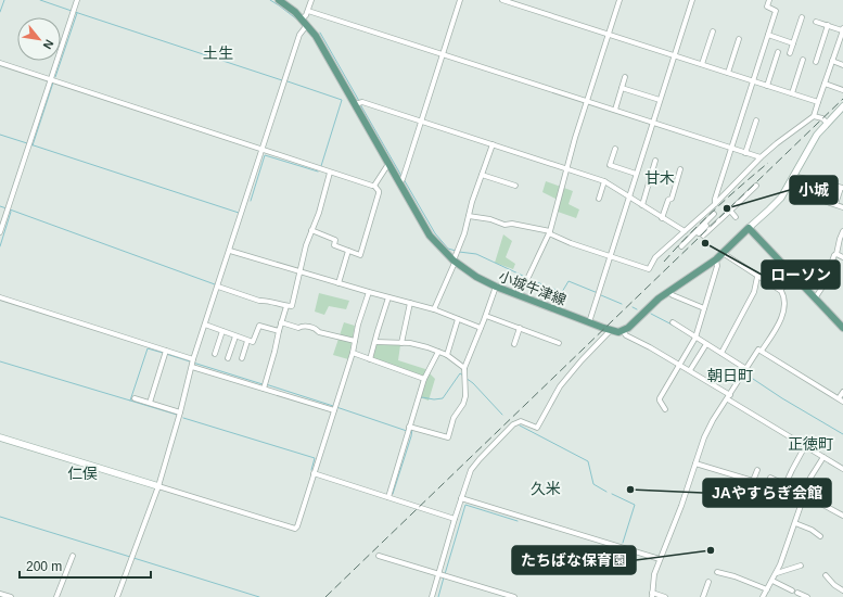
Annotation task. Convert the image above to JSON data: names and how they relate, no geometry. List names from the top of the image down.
{
  "streets": {
    "main road": ["小城牛津線"]
  },
  "districts": [
    "土生",
    "甘木",
    "朝日町",
    "正徳町",
    "仁俣",
    "久米"
  ],
  "places": [
    "小城",
    "ローソン",
    "JAやすらぎ会館",
    "たちばな保育園"
  ],
  "scale_bar": "200 m",
  "north": "bottom right"
}
